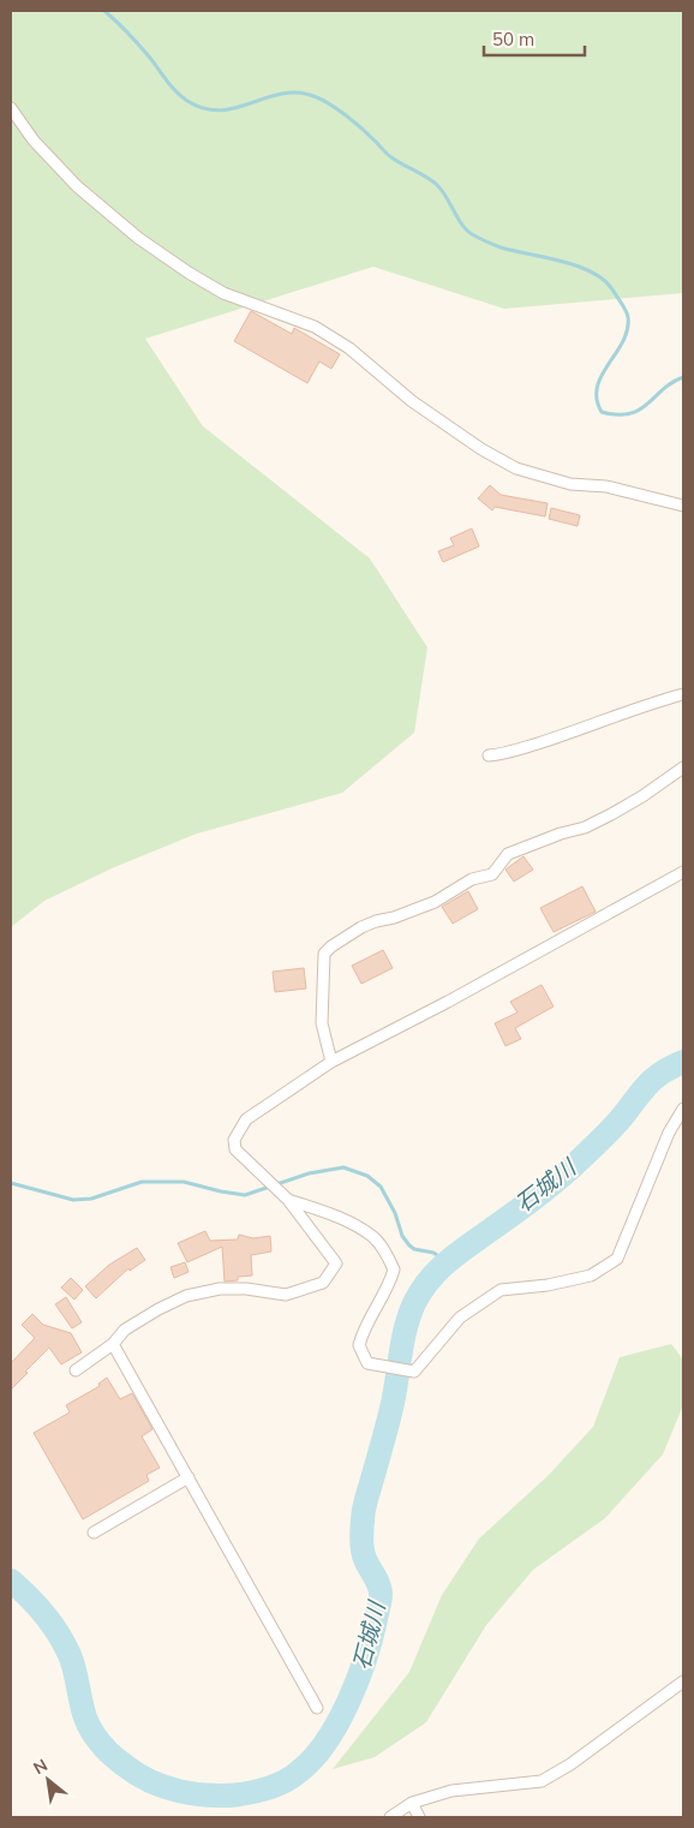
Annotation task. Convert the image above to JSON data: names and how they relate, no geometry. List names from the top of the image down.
{
  "water": ["石城川"],
  "scale_bar": "50 m",
  "north": "top left"
}
